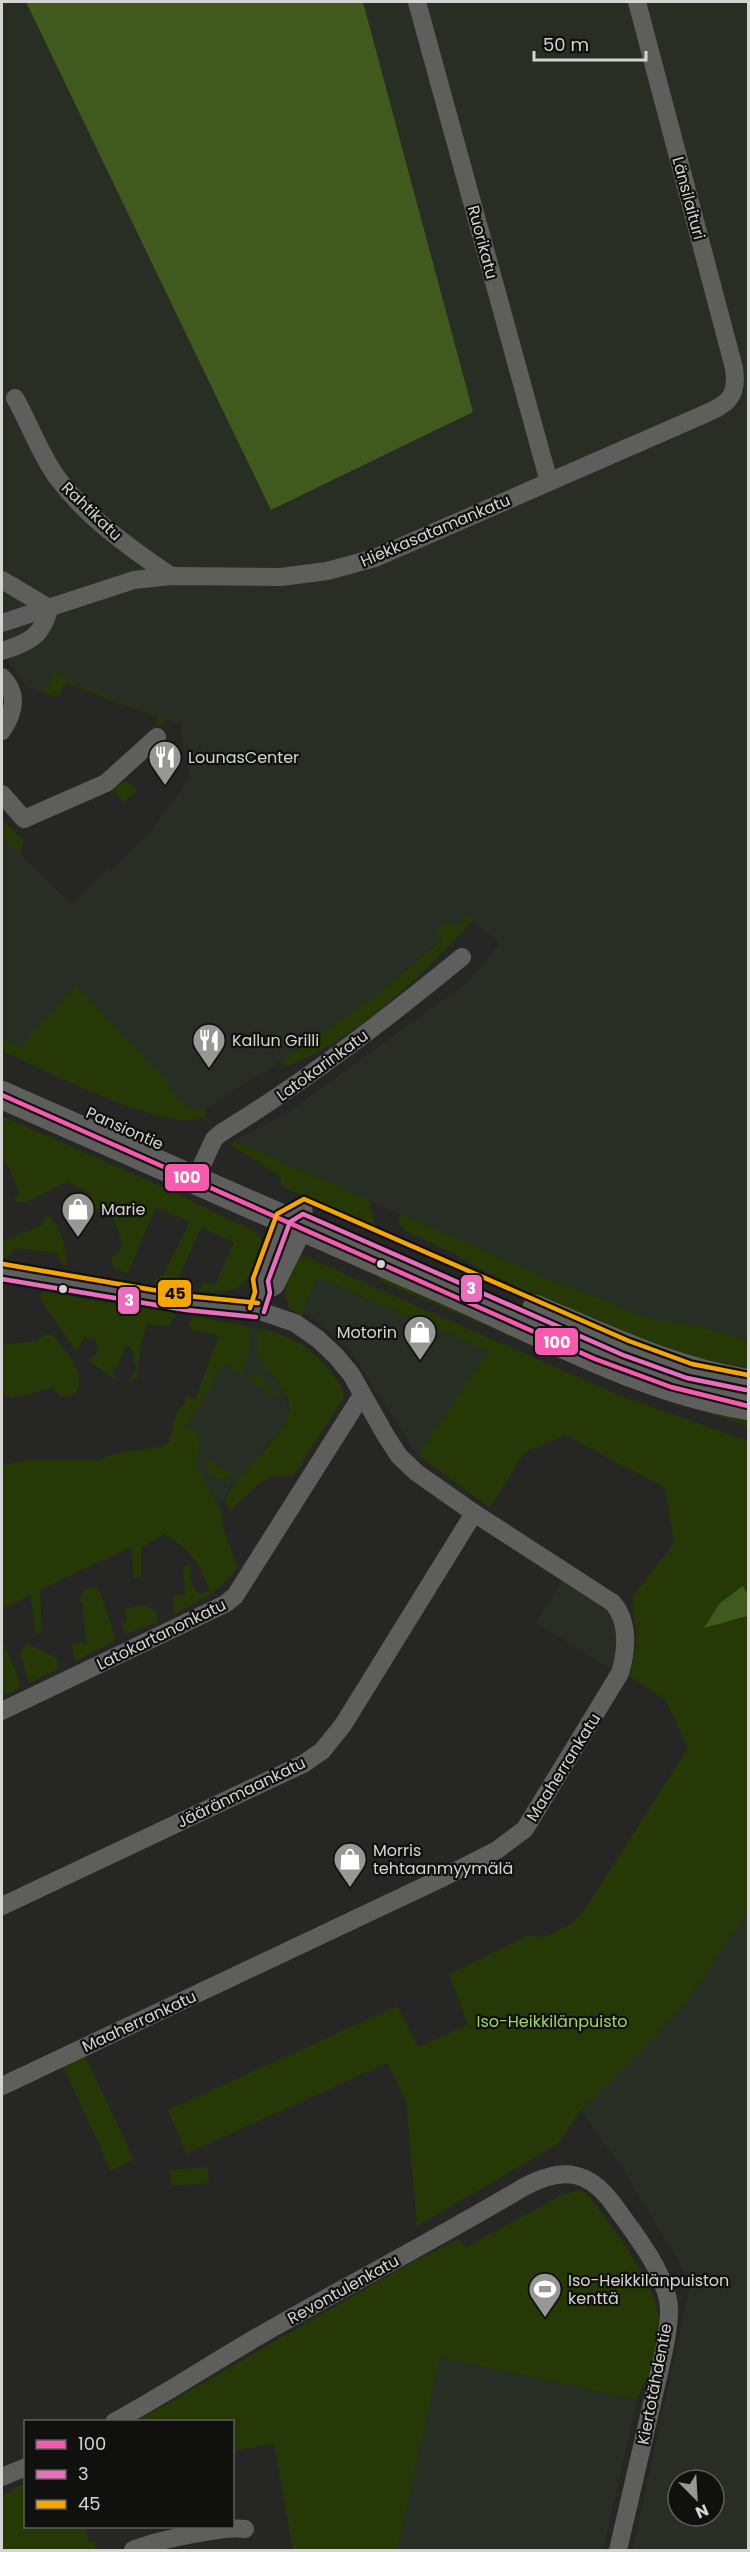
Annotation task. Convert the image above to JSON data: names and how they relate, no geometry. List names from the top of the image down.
{
  "streets": {
    "main road": ["Pansiontie"],
    "street": [
      "Länsilaituri",
      "Ruorikatu",
      "Rahtikatu",
      "Hiekkasatamankatu",
      "Latokarinkatu",
      "Latokartanonkatu",
      "Maaherrankatu",
      "Jääränmaankatu",
      "Revontulenkatu",
      "Kiertotähdentie"
    ]
  },
  "crossings": [
    ["Länsilaituri", "Hiekkasatamankatu"],
    ["Ruorikatu", "Hiekkasatamankatu"],
    ["Rahtikatu", "Hiekkasatamankatu"],
    ["Latokarinkatu", "Pansiontie"],
    ["Latokartanonkatu", "Maaherrankatu"],
    ["Maaherrankatu", "Jääränmaankatu"],
    ["Revontulenkatu", "Kiertotähdentie"]
  ],
  "parks": ["Iso-Heikkilänpuisto"],
  "places": {
    "restaurant": ["LounasCenter", "Kallun Grilli"],
    "shop": ["Marie", "Motorin", "Morris tehtaanmyymälä"],
    "sports": ["Iso-Heikkilänpuiston kenttä"]
  },
  "lines": ["transit line 100", "transit line 45", "transit line 3"],
  "legend": ["100", "3", "45"],
  "scale_bar": "50 m",
  "north": "bottom right"
}
